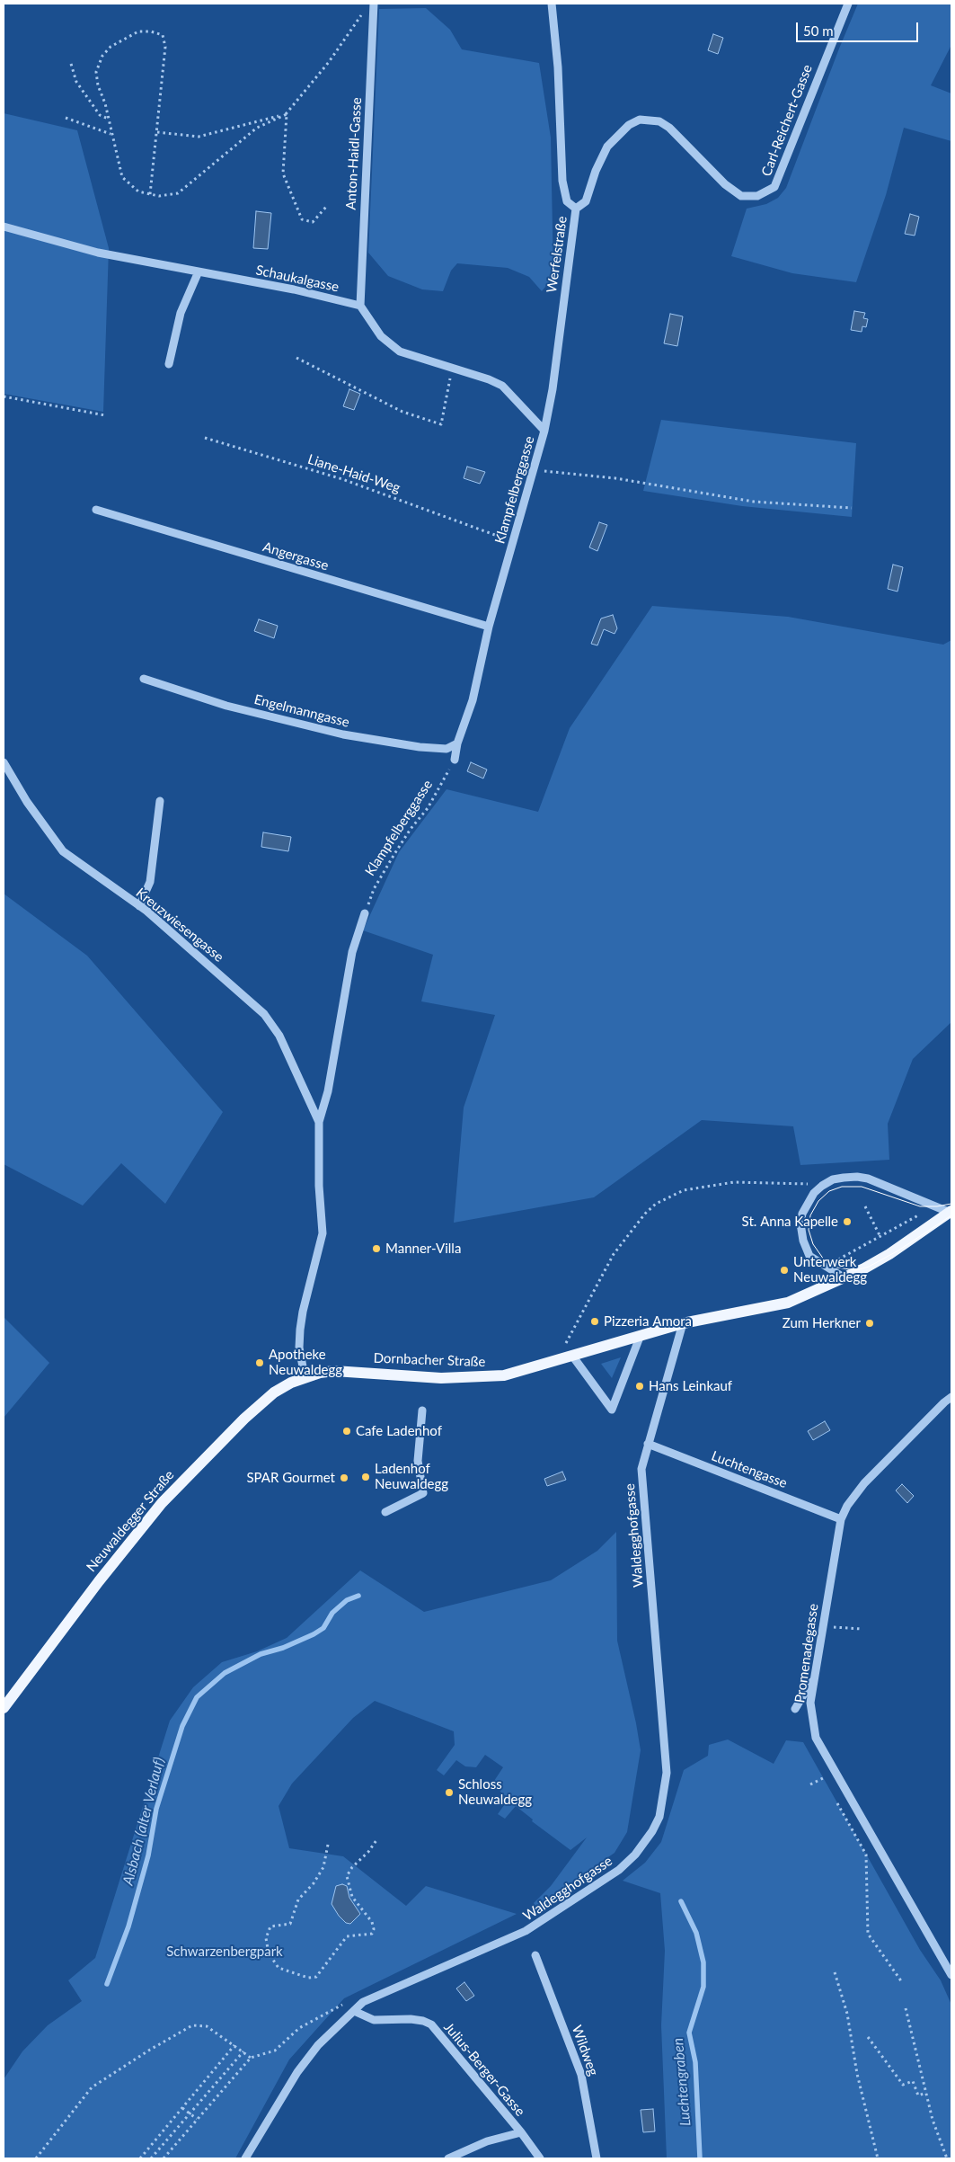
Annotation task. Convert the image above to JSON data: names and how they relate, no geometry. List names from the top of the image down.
{
  "streets": {
    "main road": ["Dornbacher Straße", "Neuwaldegger Straße"],
    "street": [
      "Carl-Reichert-Gasse",
      "Anton-Haidl-Gasse",
      "Werfelstraße",
      "Schaukalgasse",
      "Klampfelberggasse",
      "Angergasse",
      "Engelmanngasse",
      "Kreuzwiesengasse",
      "Luchtengasse",
      "Waldegghofgasse",
      "Promenadegasse",
      "Wildweg",
      "Julius-Berger-Gasse"
    ],
    "path": ["Liane-Haid-Weg"]
  },
  "crossings": [
    ["Carl-Reichert-Gasse", "Werfelstraße"],
    ["Anton-Haidl-Gasse", "Schaukalgasse"],
    ["Werfelstraße", "Klampfelberggasse"],
    ["Klampfelberggasse", "Angergasse"],
    ["Klampfelberggasse", "Engelmanngasse"],
    ["Dornbacher Straße", "Neuwaldegger Straße"],
    ["Dornbacher Straße", "Waldegghofgasse"],
    ["Luchtengasse", "Waldegghofgasse"],
    ["Luchtengasse", "Promenadegasse"],
    ["Waldegghofgasse", "Julius-Berger-Gasse"]
  ],
  "water": ["Alsbach (alter Verlauf)", "Luchtengraben"],
  "parks": ["Schwarzenbergpark"],
  "places": [
    "St. Anna Kapelle",
    "Manner-Villa",
    "Unterwerk Neuwaldegg",
    "Pizzeria Amora",
    "Zum Herkner",
    "Apotheke Neuwaldegg",
    "Hans Leinkauf",
    "Cafe Ladenhof",
    "Ladenhof Neuwaldegg",
    "SPAR Gourmet",
    "Schloss Neuwaldegg"
  ],
  "scale_bar": "50 m"
}
